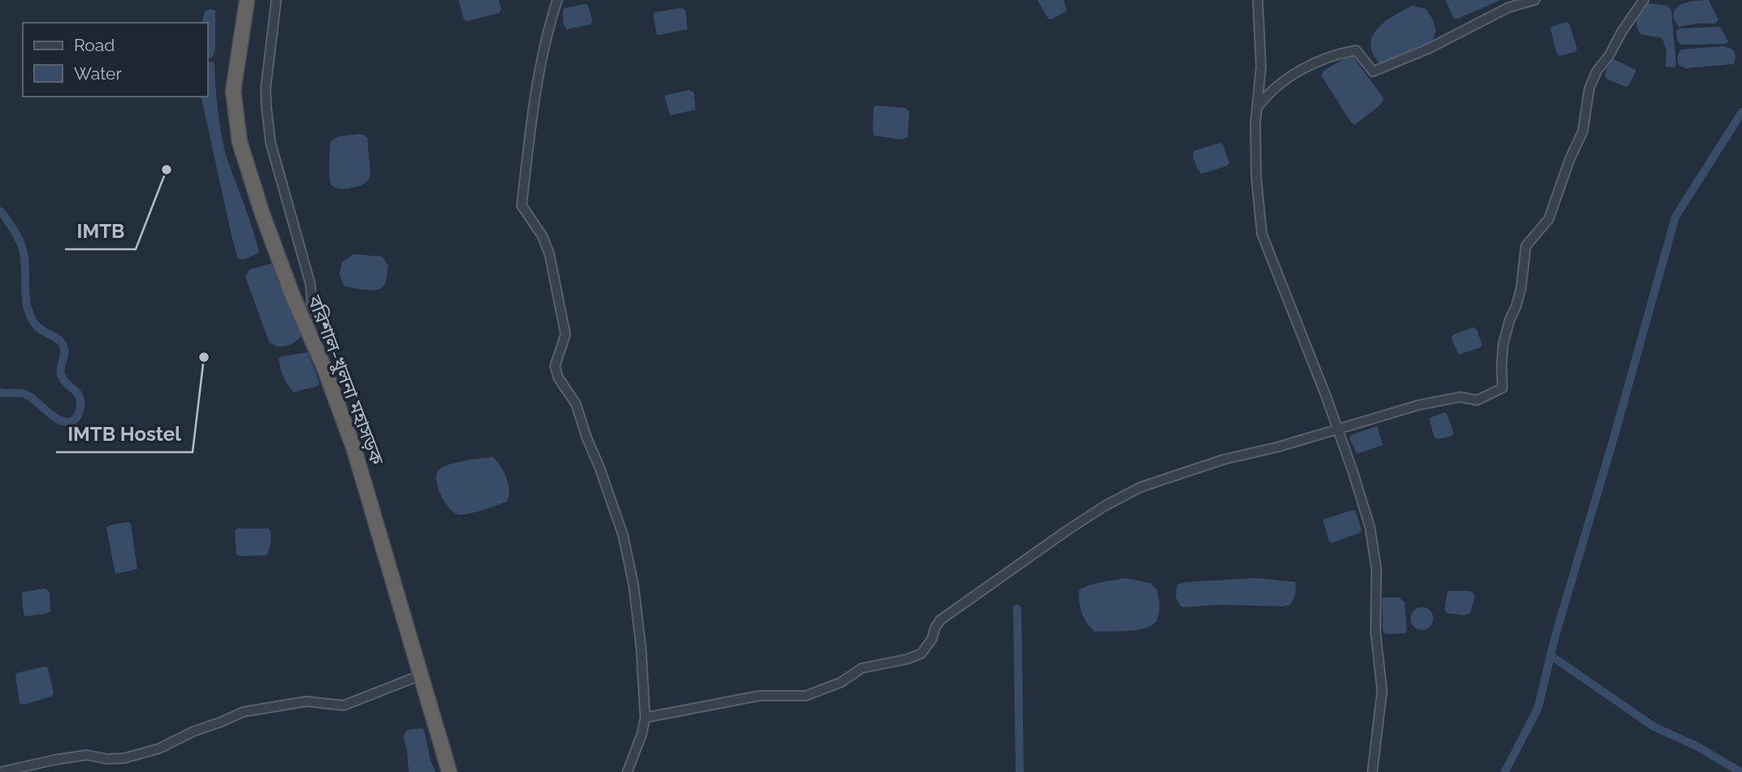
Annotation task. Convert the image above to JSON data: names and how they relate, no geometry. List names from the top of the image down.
{
  "streets": {
    "highway": ["বরিশাল-খুলনা মহাসড়ক"]
  },
  "places": ["IMTB", "IMTB Hostel"],
  "legend": ["Road", "Water"]
}
